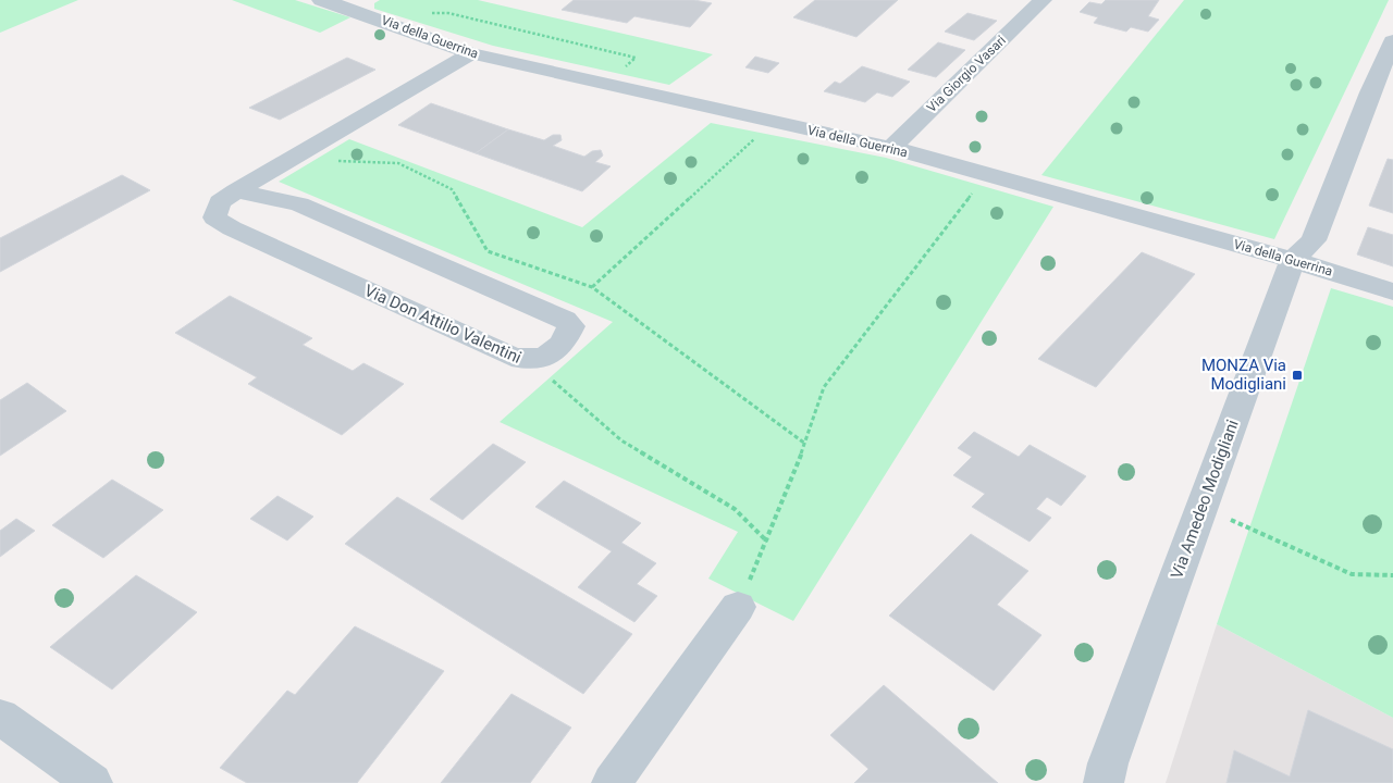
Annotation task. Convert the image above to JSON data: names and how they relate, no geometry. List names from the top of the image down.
{
  "streets": {
    "street": [
      "Via della Guerrina",
      "Via Giorgio Vasari",
      "Via Don Attilio Valentini",
      "Via Amedeo Modigliani"
    ]
  },
  "crossings": [
    ["Via della Guerrina", "Via Giorgio Vasari"],
    ["Via della Guerrina", "Via Don Attilio Valentini"],
    ["Via della Guerrina", "Via Amedeo Modigliani"]
  ],
  "places": {
    "transit": ["MONZA Via Modigliani"]
  }
}
